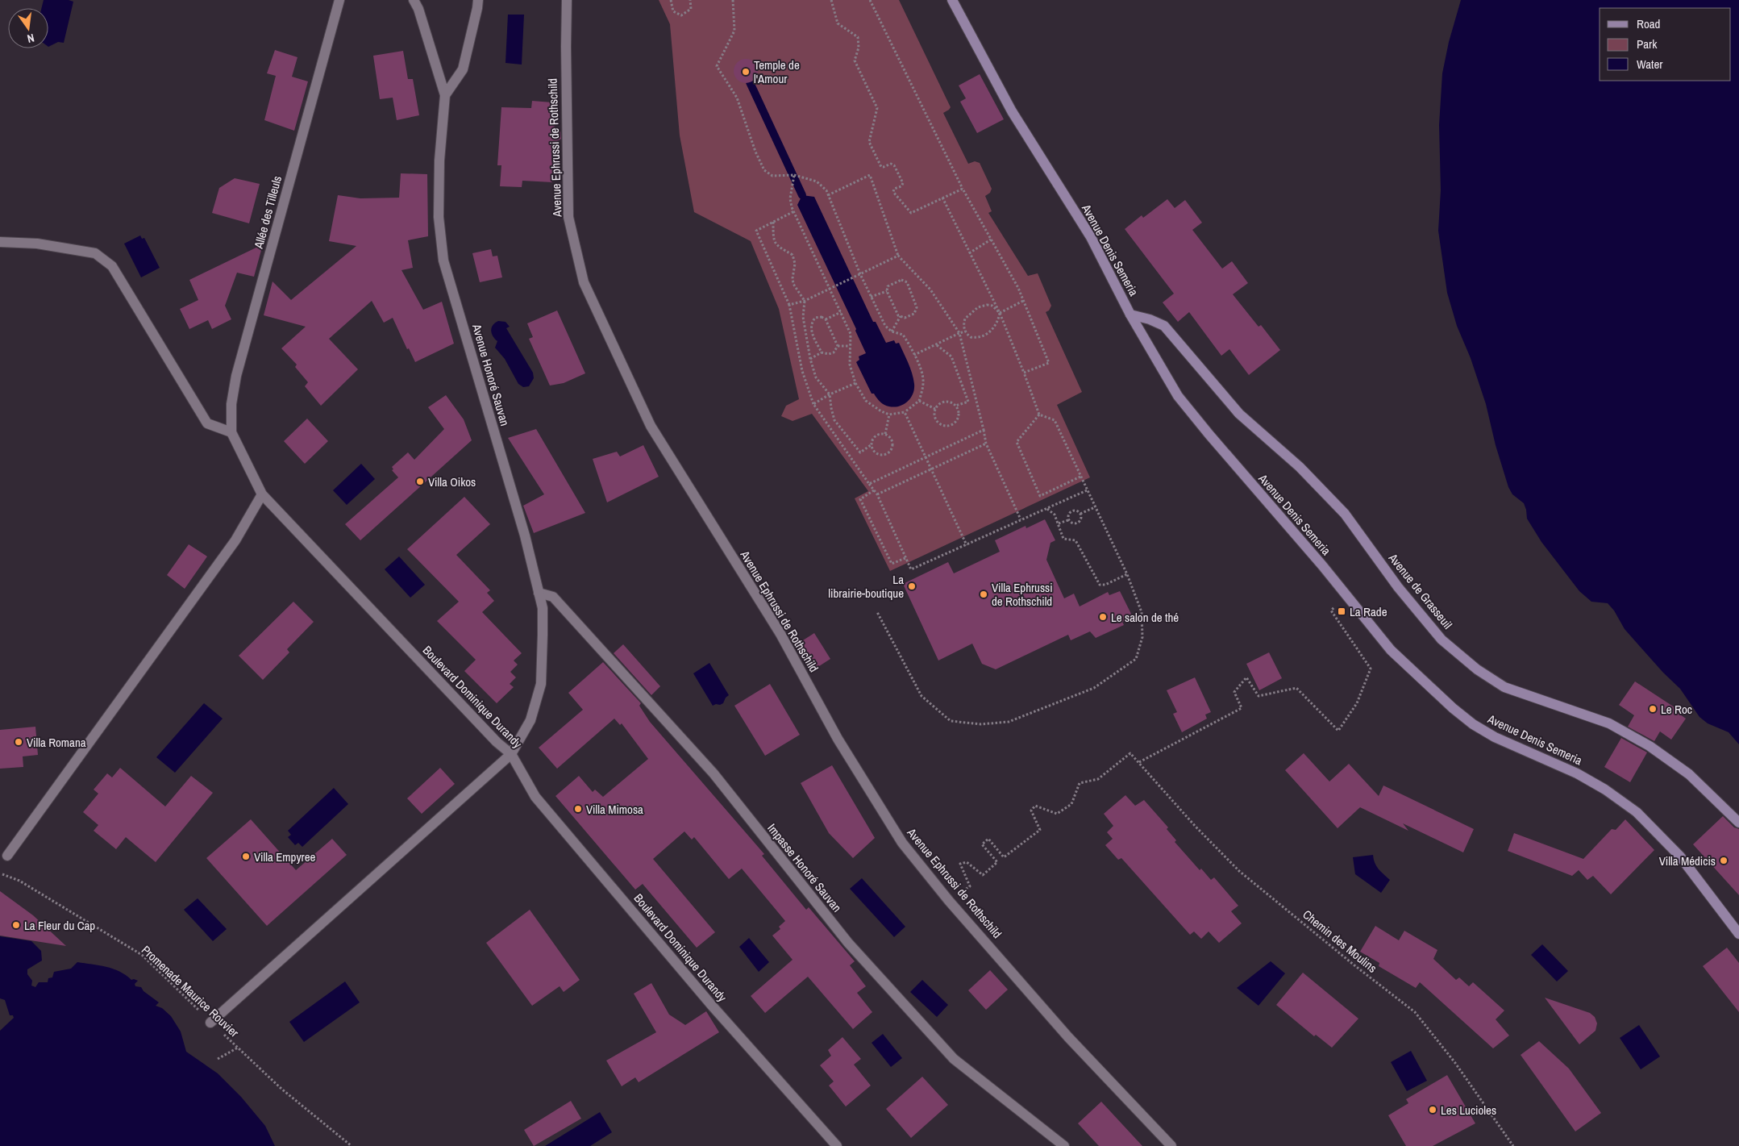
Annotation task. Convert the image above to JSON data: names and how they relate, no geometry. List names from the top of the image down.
{
  "streets": {
    "main road": ["Avenue Denis Semeria", "Avenue de Grasseuil"],
    "street": [
      "Avenue Ephrussi de Rothschild",
      "Allée des Tilleuls",
      "Avenue Honoré Sauvan",
      "Boulevard Dominique Durandy",
      "Impasse Honoré Sauvan"
    ],
    "path": ["Chemin des Moulins", "Promenade Maurice Rouvier"]
  },
  "crossings": [
    ["Allée des Tilleuls", "Boulevard Dominique Durandy"],
    ["Avenue Denis Semeria", "Avenue de Grasseuil"],
    ["Avenue Honoré Sauvan", "Boulevard Dominique Durandy"],
    ["Avenue Honoré Sauvan", "Impasse Honoré Sauvan"],
    ["Avenue Honoré Sauvan", "Promenade Maurice Rouvier"]
  ],
  "places": {
    "other": [
      "Temple de l'Amour",
      "Villa Oikos",
      "La librairie-boutique",
      "Villa Ephrussi de Rothschild",
      "Le salon de thé",
      "Le Roc",
      "Villa Romana",
      "Villa Mimosa",
      "Villa Empyree",
      "Villa Médicis",
      "La Fleur du Cap",
      "Les Lucioles"
    ],
    "transit": ["La Rade"]
  },
  "legend": ["Road", "Park", "Water"],
  "north": "bottom"
}
